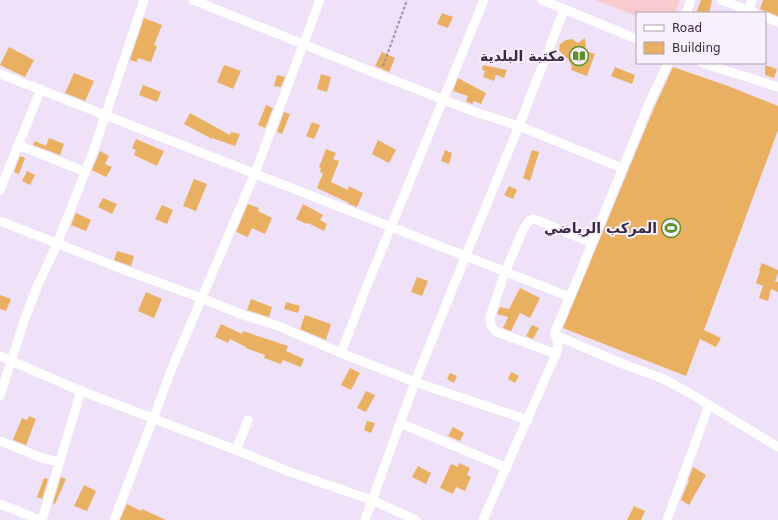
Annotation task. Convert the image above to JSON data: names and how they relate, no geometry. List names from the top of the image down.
{
  "places": {
    "library": ["مكتبة البلدية"],
    "sports": ["المركب الرياضي"]
  },
  "legend": ["Road", "Building"]
}
